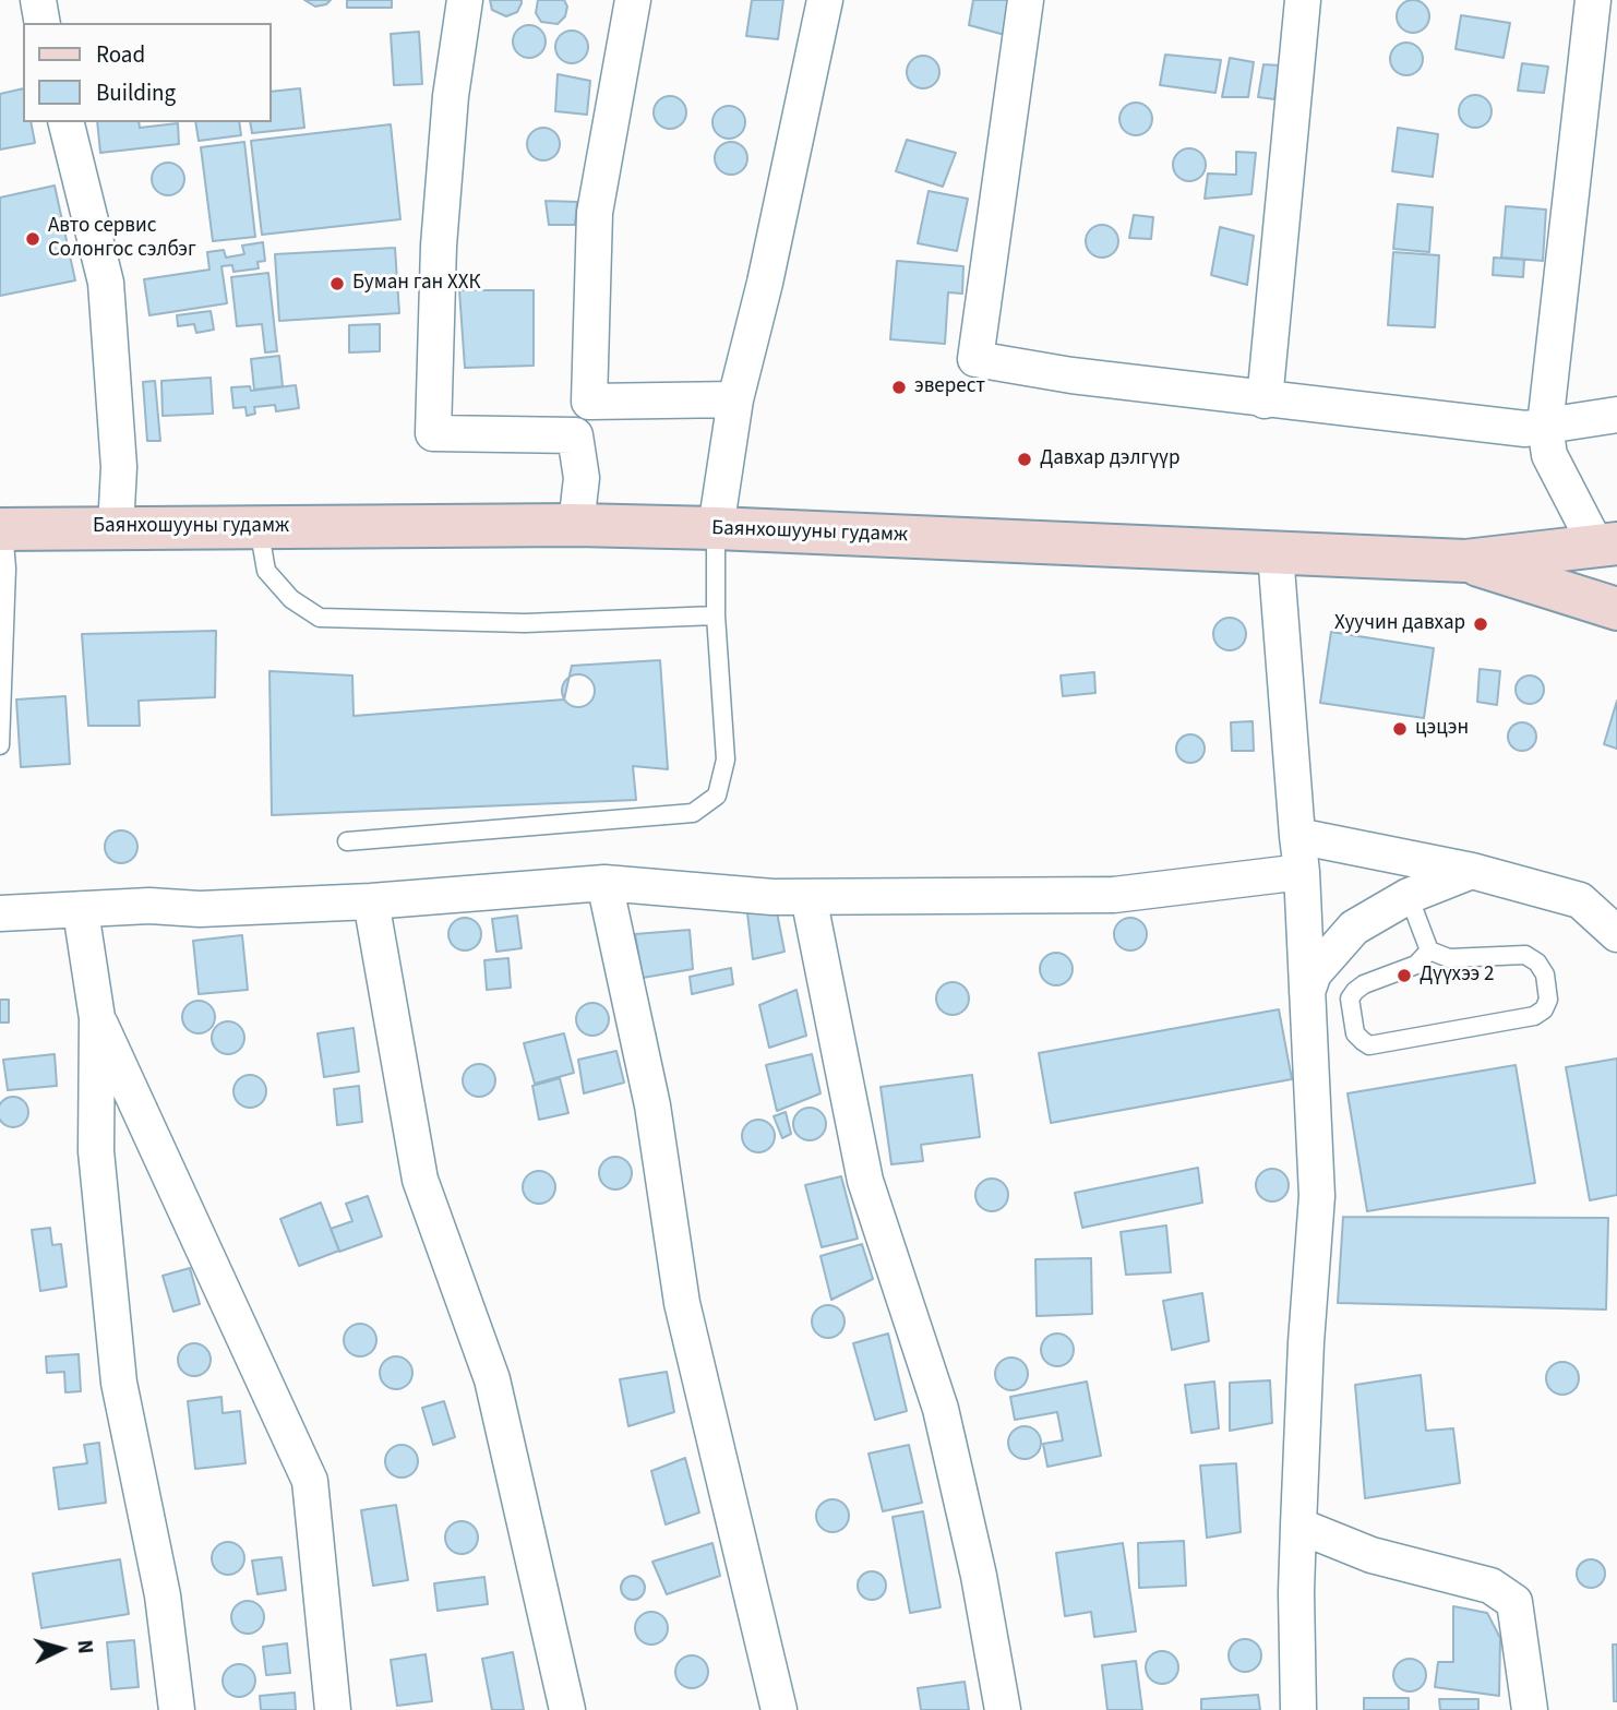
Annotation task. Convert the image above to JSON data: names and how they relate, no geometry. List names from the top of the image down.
{
  "streets": {
    "main road": ["Баянхошууны гудамж"]
  },
  "places": [
    "Авто сервис Солонгос сэлбэг",
    "Буман ган ХХК",
    "эверест",
    "Давхар дэлгүүр",
    "Хуучин давхар",
    "цэцэн",
    "Дүүхээ 2"
  ],
  "legend": ["Road", "Building"],
  "north": "right"
}
